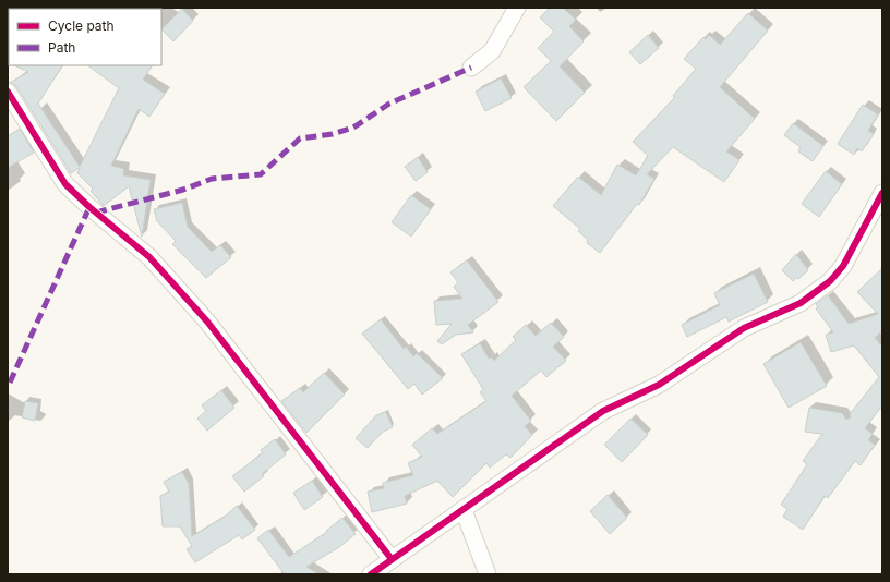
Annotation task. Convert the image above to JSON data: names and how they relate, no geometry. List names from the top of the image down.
{
  "legend": ["Cycle path", "Path"]
}
